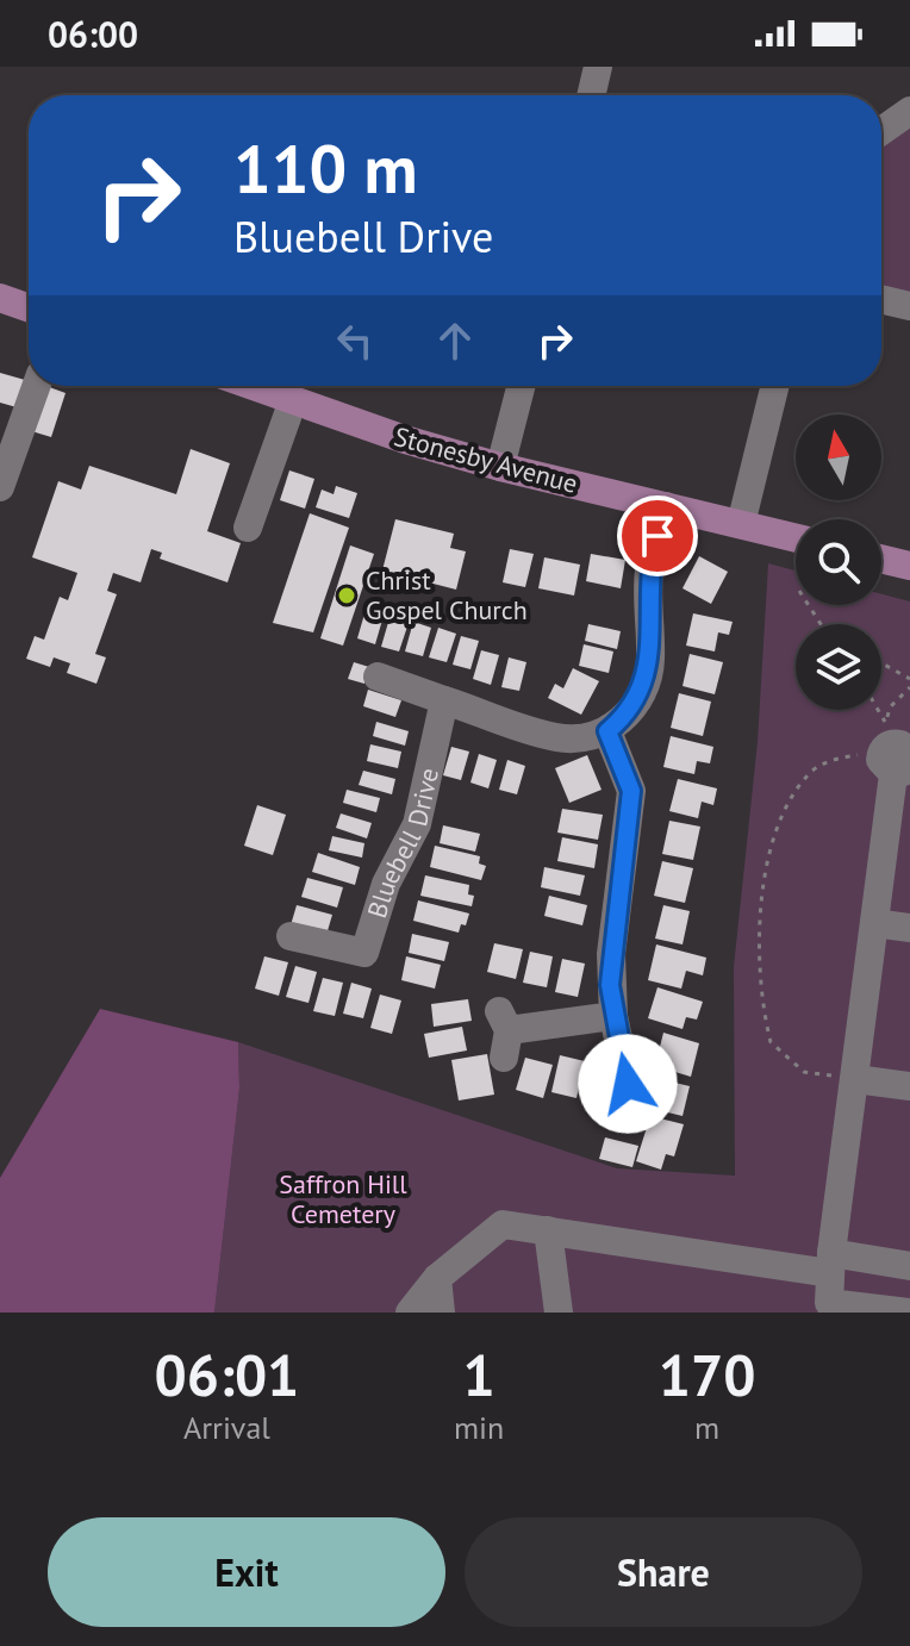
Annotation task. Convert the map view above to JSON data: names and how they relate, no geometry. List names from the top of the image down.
{
  "streets": {
    "main road": ["Stonesby Avenue"],
    "street": ["Bluebell Drive"]
  },
  "parks": ["Saffron Hill Cemetery"],
  "places": ["Christ Gospel Church"],
  "north": "top",
  "page": {
    "status": "06:00",
    "turn": ["110 m", "Bluebell Drive"],
    "eta": [
      "06:01",
      "Arrival",
      "1",
      "min",
      "170",
      "m"
    ],
    "buttons": ["Exit", "Share"]
  }
}
